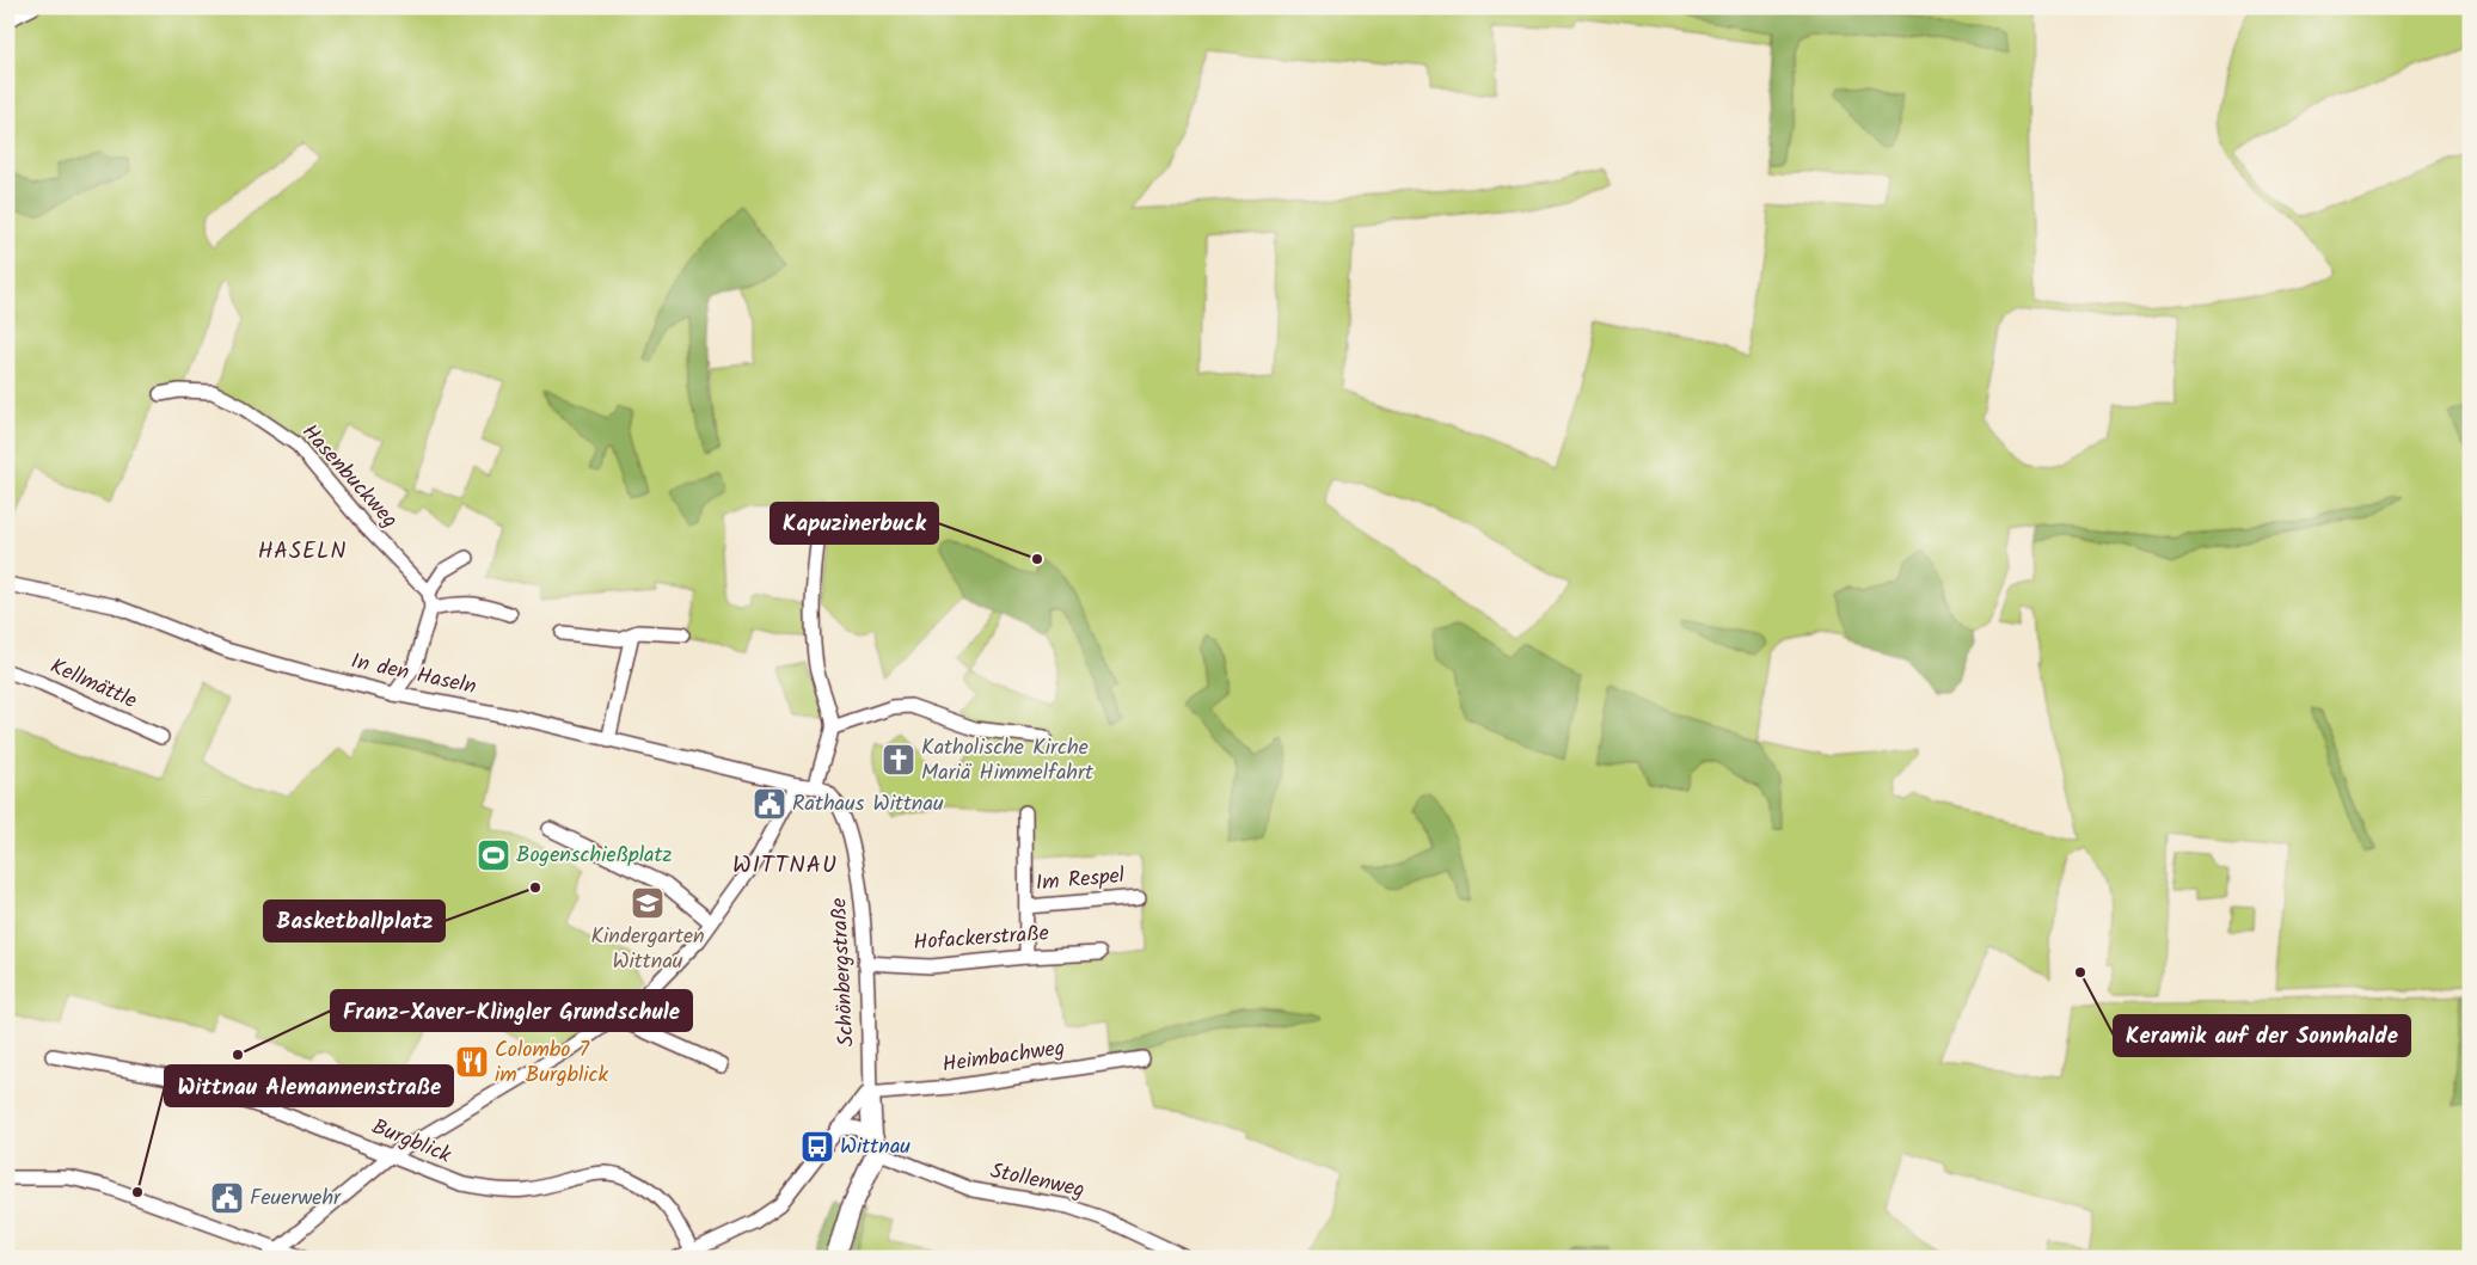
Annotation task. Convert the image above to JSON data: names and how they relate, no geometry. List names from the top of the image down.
{
  "streets": {
    "street": [
      "Hasenbuckweg",
      "In den Haseln",
      "Kellmättle",
      "Im Respel",
      "Hofackerstraße",
      "Schönbergstraße",
      "Heimbachweg",
      "Burgblick",
      "Stollenweg"
    ]
  },
  "crossings": [
    ["In den Haseln", "Schönbergstraße"],
    ["Im Respel", "Hofackerstraße"],
    ["Hofackerstraße", "Schönbergstraße"],
    ["Schönbergstraße", "Heimbachweg"]
  ],
  "districts": ["HASELN", "WITTNAU"],
  "places": {
    "other": [
      "Kapuzinerbuck",
      "Basketballplatz",
      "Keramik auf der Sonnhalde",
      "Franz-Xaver-Klingler Grundschule",
      "Wittnau Alemannenstraße"
    ],
    "church": ["Katholische Kirche Mariä Himmelfahrt"],
    "public building": ["Rathaus Wittnau", "Feuerwehr"],
    "sports": ["Bogenschießplatz"],
    "school or university": ["Kindergarten Wittnau"],
    "restaurant": ["Colombo 7 im Burgblick"],
    "bus stop": ["Wittnau"]
  }
}
